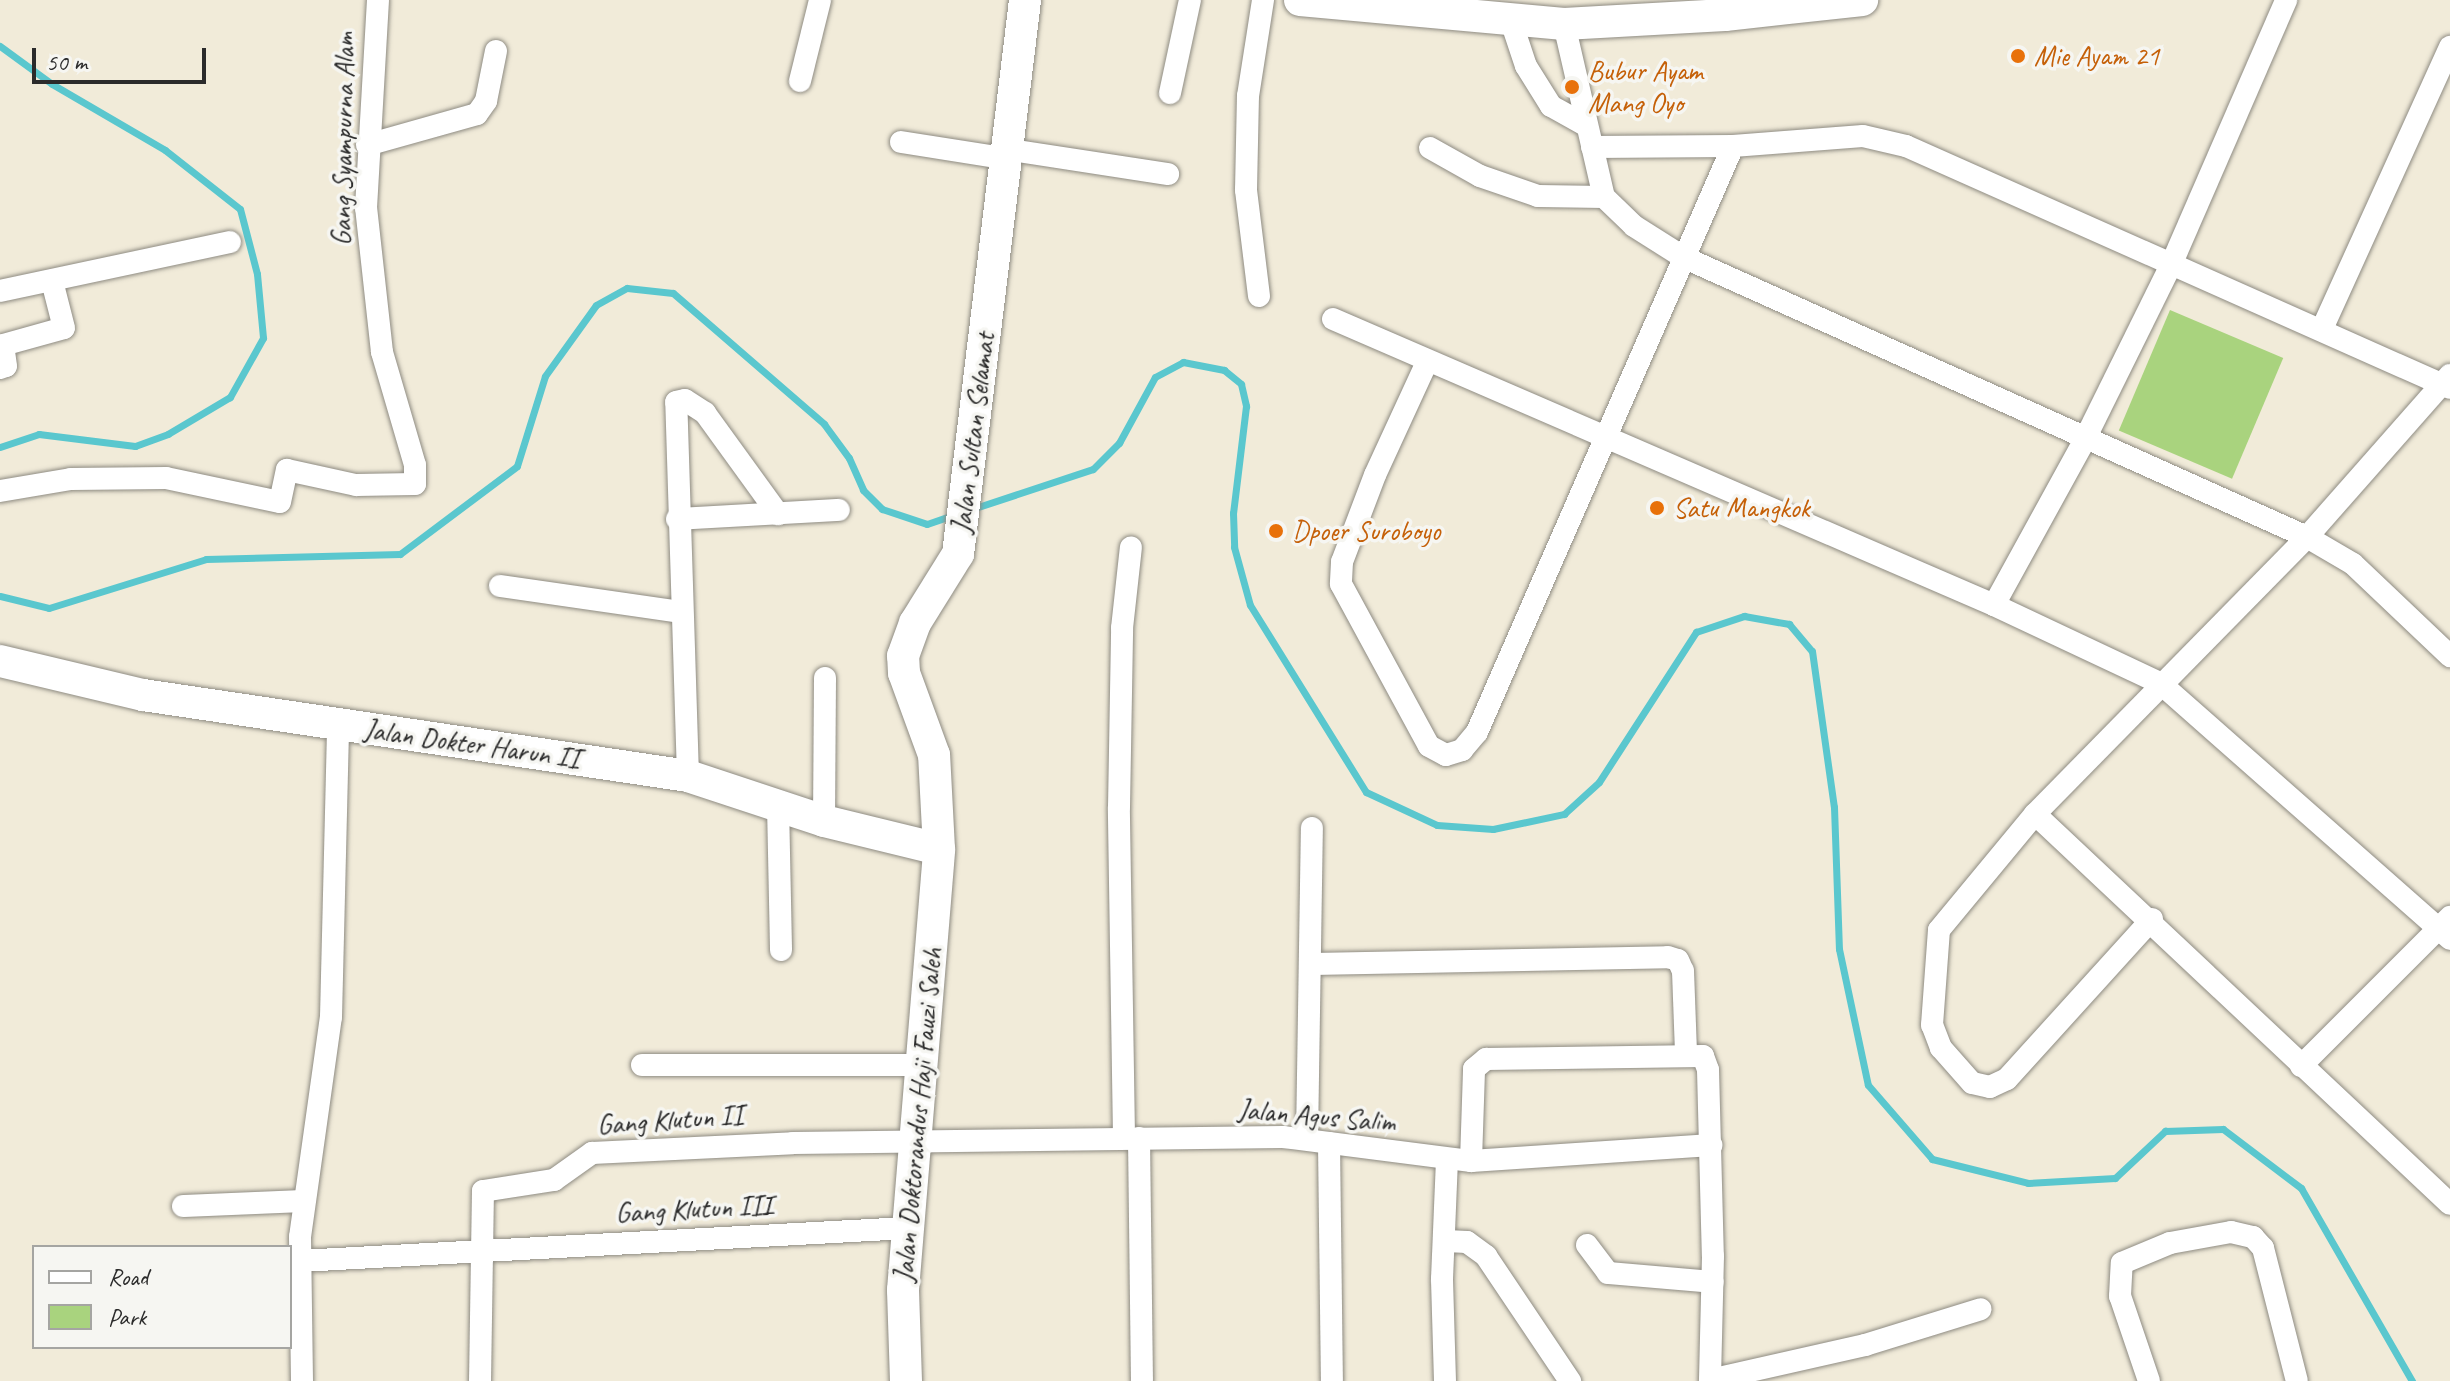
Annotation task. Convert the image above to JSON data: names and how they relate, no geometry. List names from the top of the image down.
{
  "streets": {
    "street": [
      "Gang Syampurna Alam",
      "Jalan Sultan Selamat",
      "Jalan Dokter Harun II",
      "Jalan Doktorandus Haji Fauzi Saleh",
      "Jalan Agus Salim",
      "Gang Klutun II",
      "Gang Klutun III"
    ]
  },
  "crossings": [
    ["Jalan Sultan Selamat", "Jalan Dokter Harun II"],
    ["Jalan Sultan Selamat", "Jalan Doktorandus Haji Fauzi Saleh"],
    ["Jalan Dokter Harun II", "Jalan Doktorandus Haji Fauzi Saleh"],
    ["Jalan Doktorandus Haji Fauzi Saleh", "Jalan Agus Salim"],
    ["Jalan Doktorandus Haji Fauzi Saleh", "Gang Klutun II"],
    ["Jalan Doktorandus Haji Fauzi Saleh", "Gang Klutun III"],
    ["Jalan Agus Salim", "Gang Klutun II"],
    ["Gang Klutun II", "Gang Klutun III"]
  ],
  "places": [
    "Mie Ayam 21",
    "Bubur Ayam Mang Oyo",
    "Satu Mangkok",
    "Dpoer Suroboyo"
  ],
  "legend": ["Road", "Park"],
  "scale_bar": "50 m"
}
